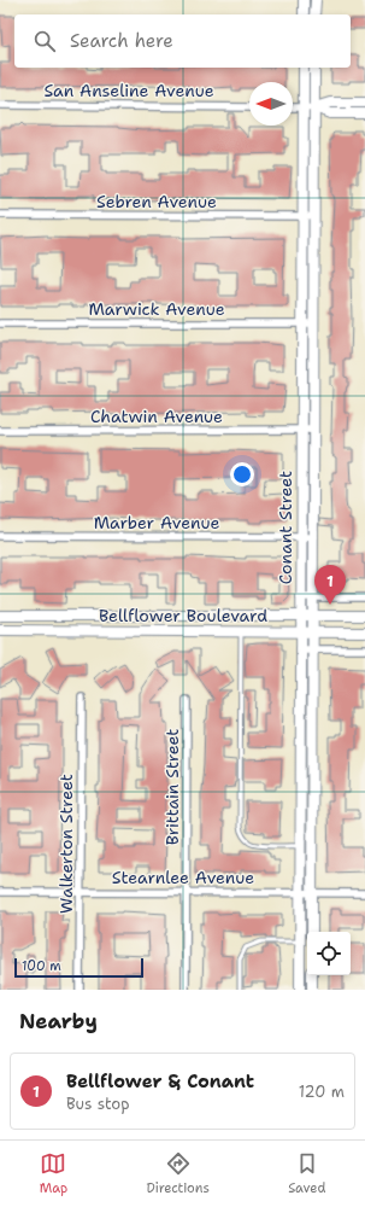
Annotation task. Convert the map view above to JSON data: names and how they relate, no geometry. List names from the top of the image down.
{
  "streets": {
    "street": [
      "San Anseline Avenue",
      "Sebren Avenue",
      "Marwick Avenue",
      "Chatwin Avenue",
      "Marber Avenue",
      "Conant Street",
      "Bellflower Boulevard",
      "Brittain Street",
      "Walkerton Street",
      "Stearnlee Avenue"
    ]
  },
  "crossings": [
    ["Sebren Avenue", "Conant Street"],
    ["Marwick Avenue", "Conant Street"],
    ["Chatwin Avenue", "Conant Street"],
    ["Marber Avenue", "Conant Street"],
    ["Conant Street", "Bellflower Boulevard"],
    ["Conant Street", "Stearnlee Avenue"],
    ["Brittain Street", "Stearnlee Avenue"],
    ["Walkerton Street", "Stearnlee Avenue"]
  ],
  "scale_bar": "100 m",
  "north": "left",
  "page": {
    "search": "Search here",
    "pins": "1",
    "scale": "100 m",
    "heading": "Nearby",
    "list": [
      {
        "mark": "1",
        "name": "Bellflower & Conant",
        "note": "Bus stop",
        "value": "120 m"
      }
    ],
    "nav": ["Map", "Directions", "Saved"]
  }
}
